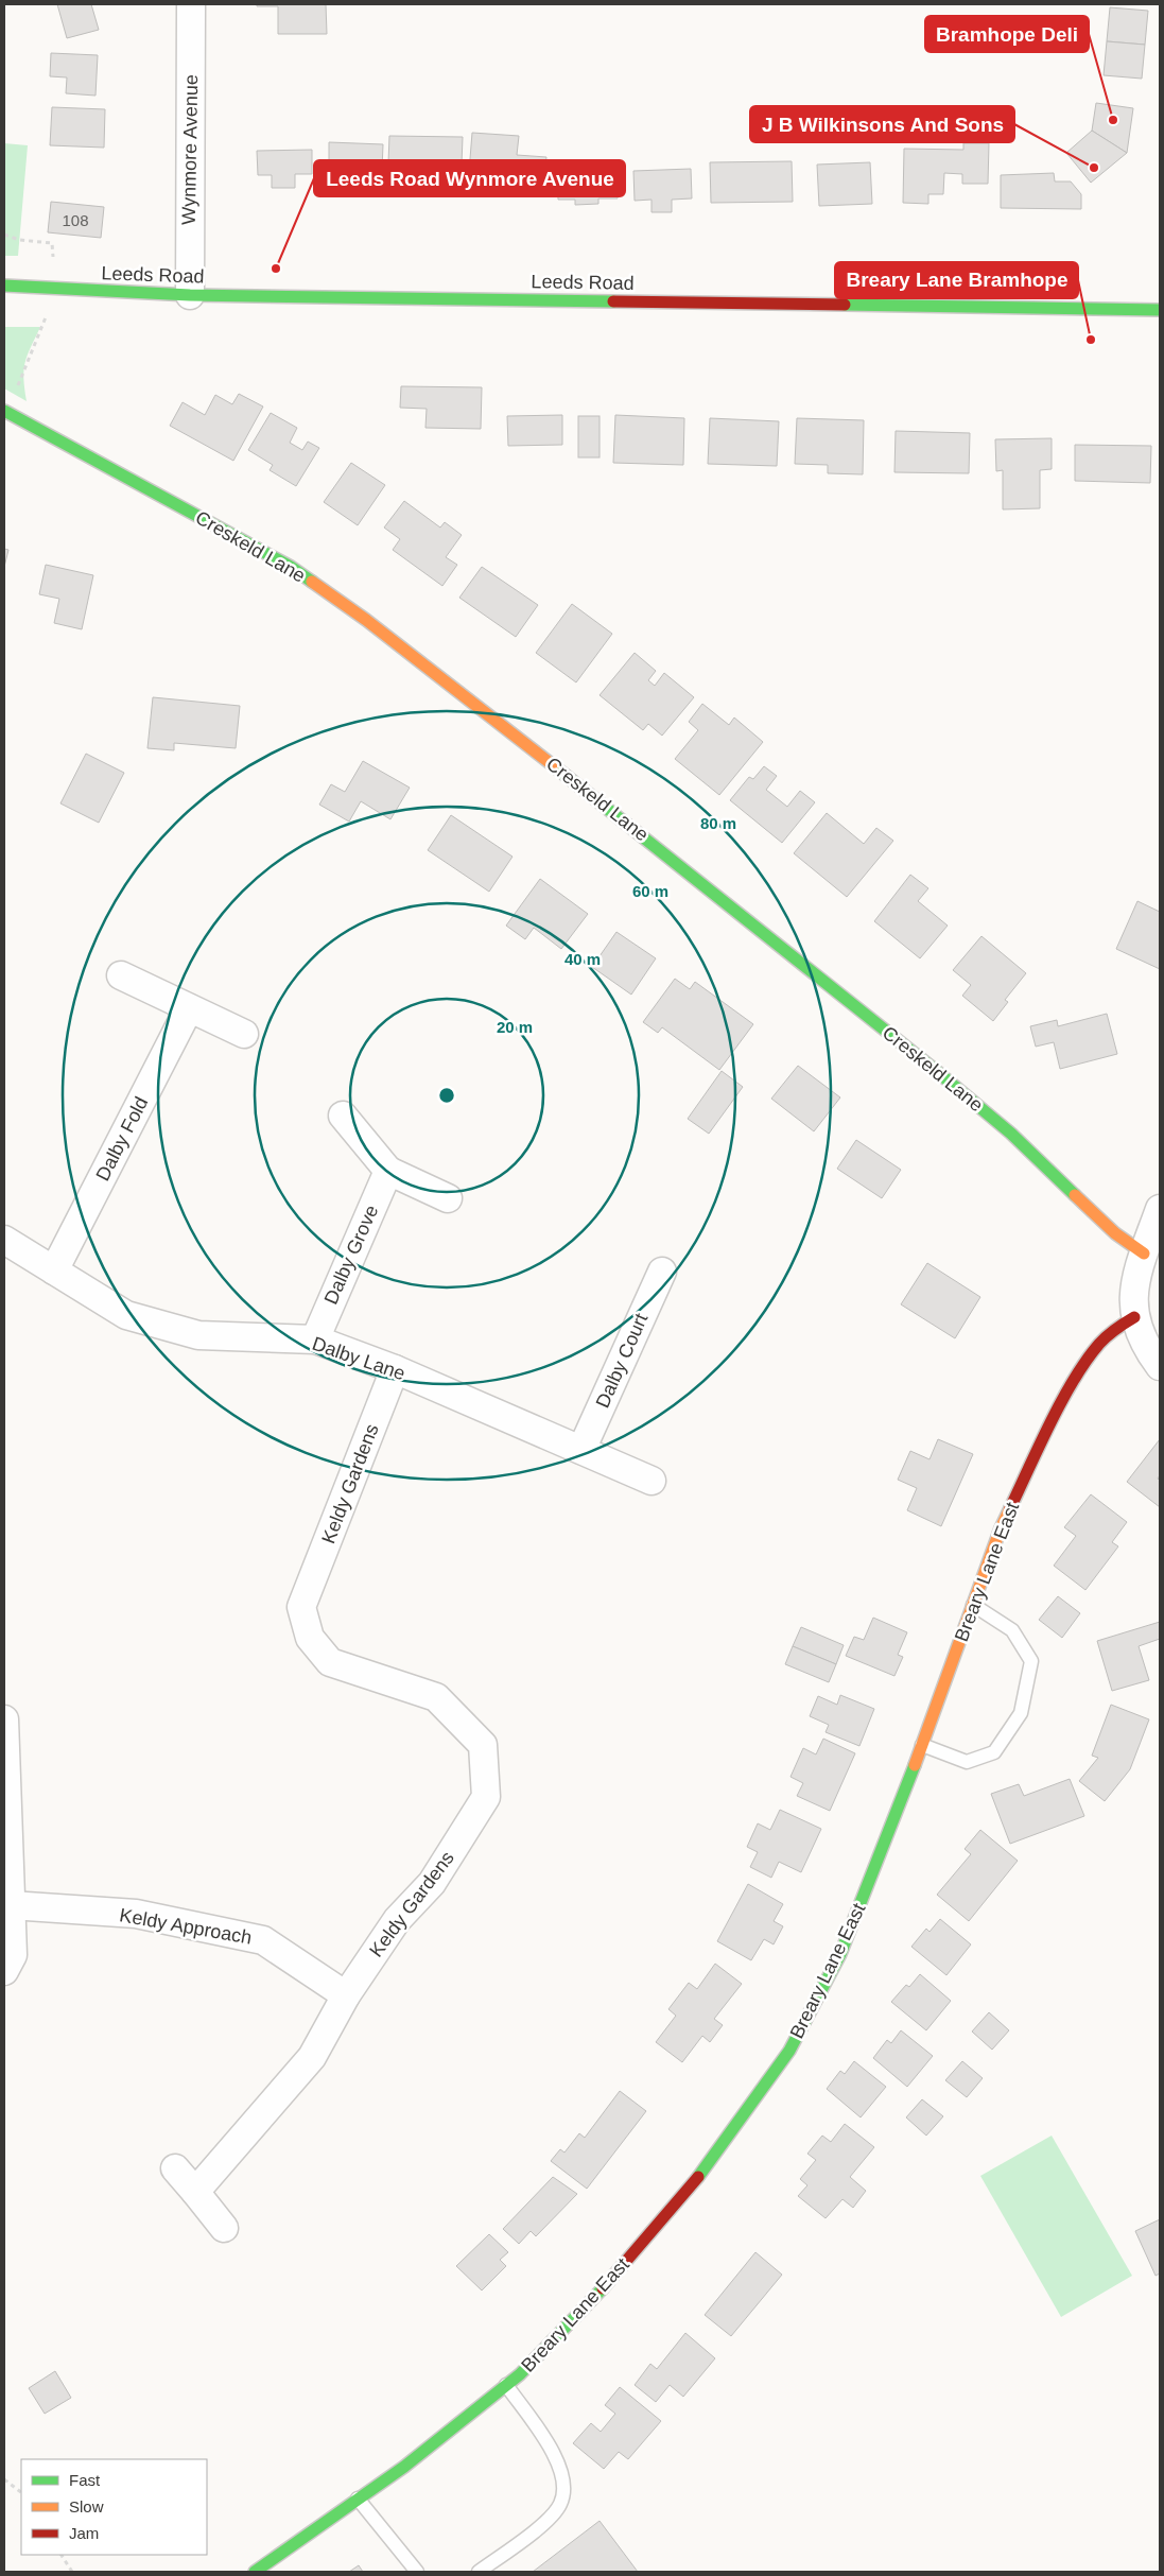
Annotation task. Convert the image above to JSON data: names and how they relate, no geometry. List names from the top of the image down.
{
  "streets": {
    "main road": ["Leeds Road", "Creskeld Lane", "Breary Lane East"],
    "street": [
      "Wynmore Avenue",
      "Dalby Fold",
      "Dalby Grove",
      "Dalby Lane",
      "Dalby Court",
      "Keldy Gardens",
      "Keldy Approach"
    ]
  },
  "crossings": [
    ["Wynmore Avenue", "Leeds Road"],
    ["Dalby Fold", "Dalby Lane"],
    ["Dalby Grove", "Dalby Lane"],
    ["Dalby Lane", "Dalby Court"],
    ["Dalby Lane", "Keldy Gardens"],
    ["Keldy Gardens", "Keldy Approach"]
  ],
  "places": [
    "Bramhope Deli",
    "J B Wilkinsons And Sons",
    "Leeds Road Wynmore Avenue",
    "Breary Lane Bramhope"
  ],
  "house_numbers": ["108"],
  "legend": ["Fast", "Slow", "Jam"],
  "rings": [
    "80 m",
    "60 m",
    "40 m",
    "20 m"
  ]
}
